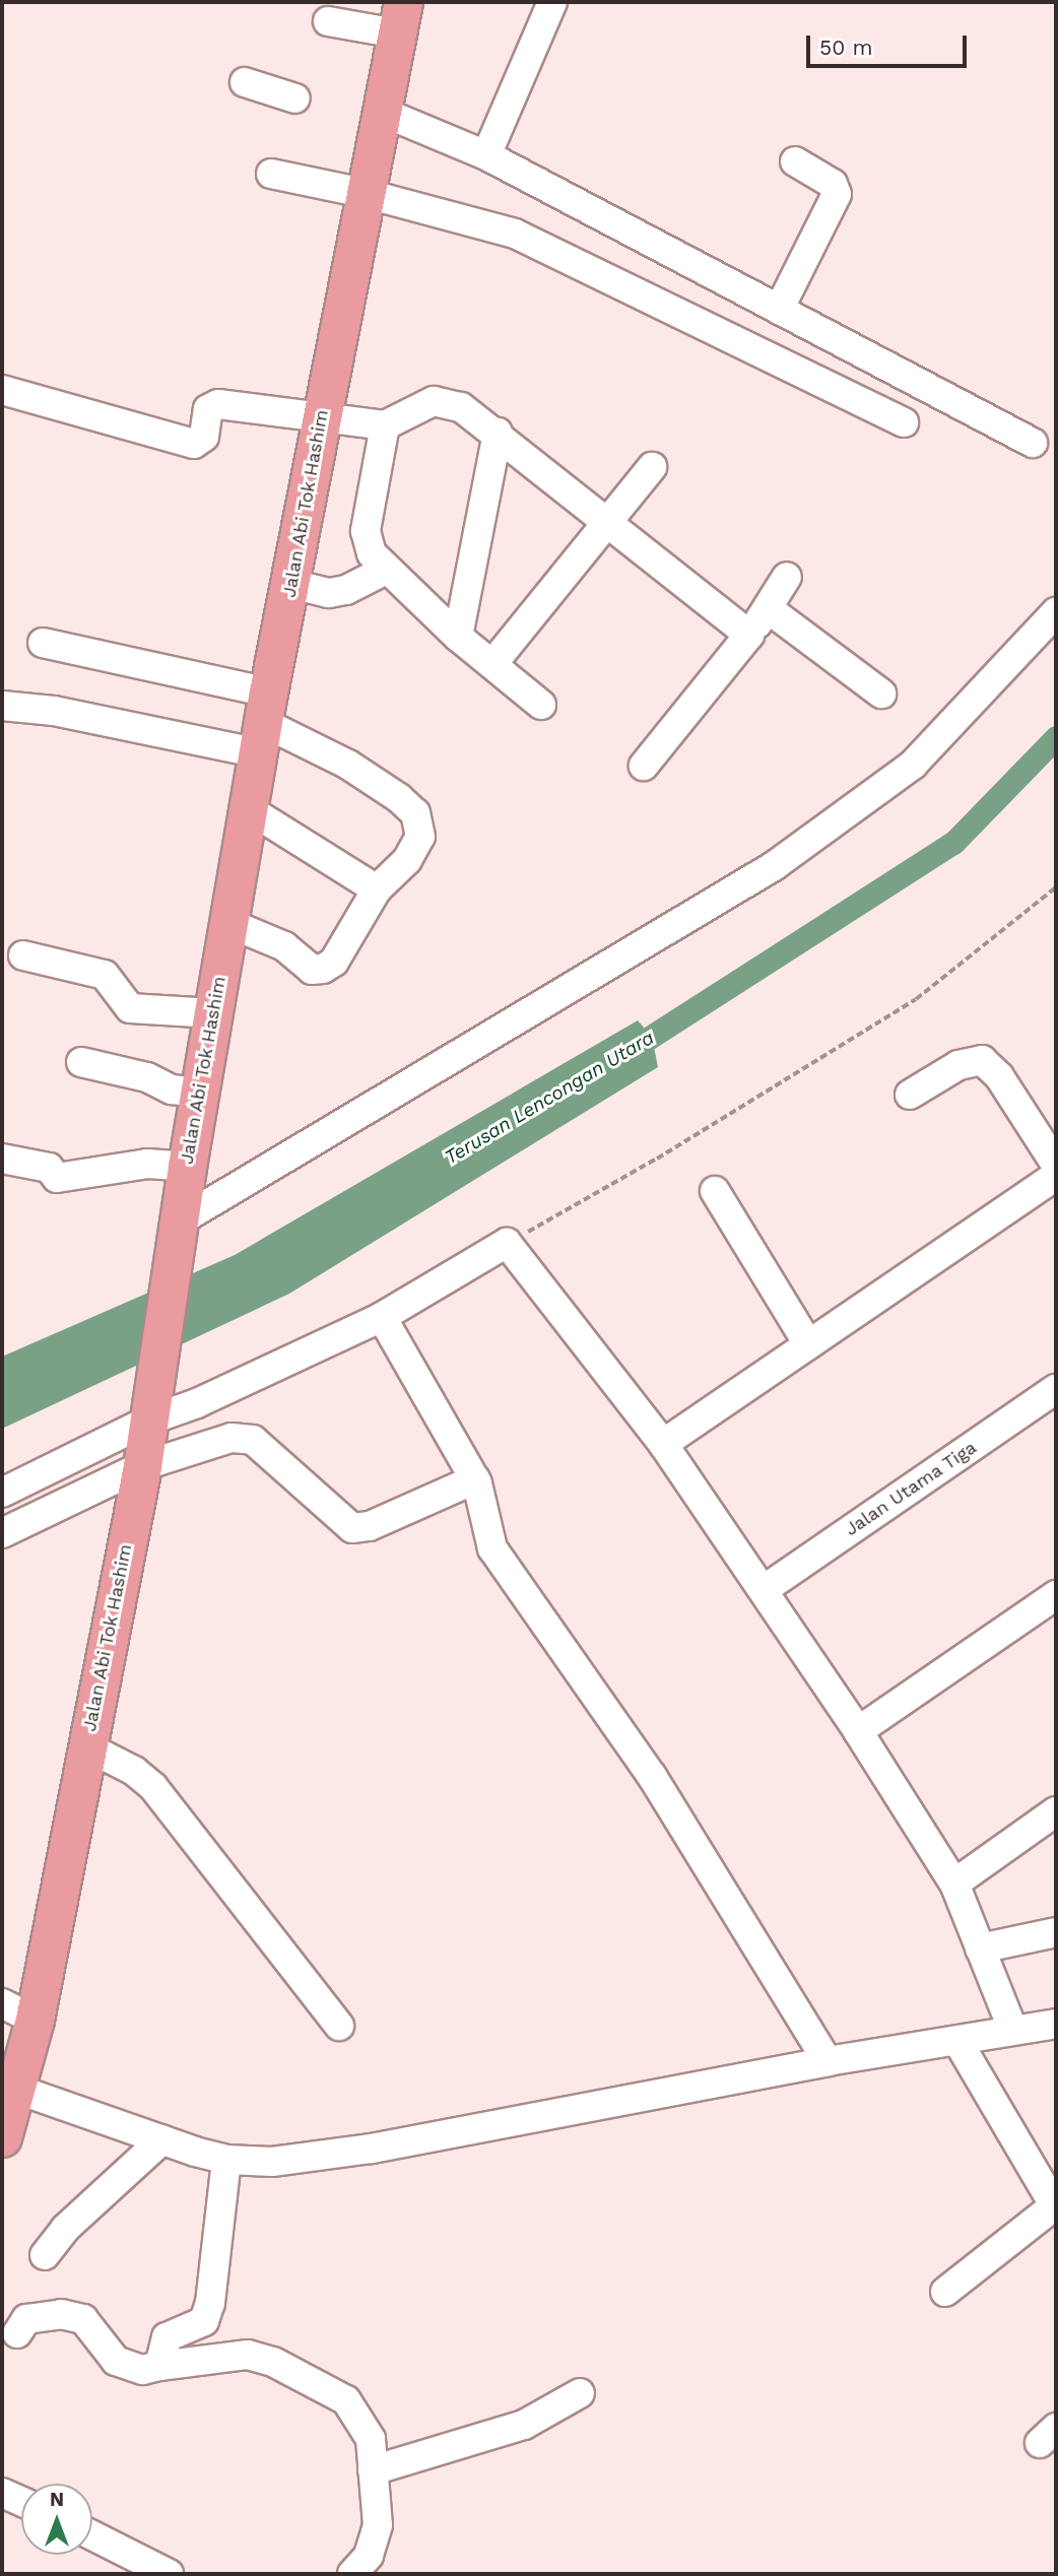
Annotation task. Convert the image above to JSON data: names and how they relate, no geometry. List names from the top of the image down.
{
  "streets": {
    "main road": ["Jalan Abi Tok Hashim"],
    "street": ["Jalan Utama Tiga"]
  },
  "water": ["Terusan Lencongan Utara"],
  "scale_bar": "50 m",
  "north": "top"
}
